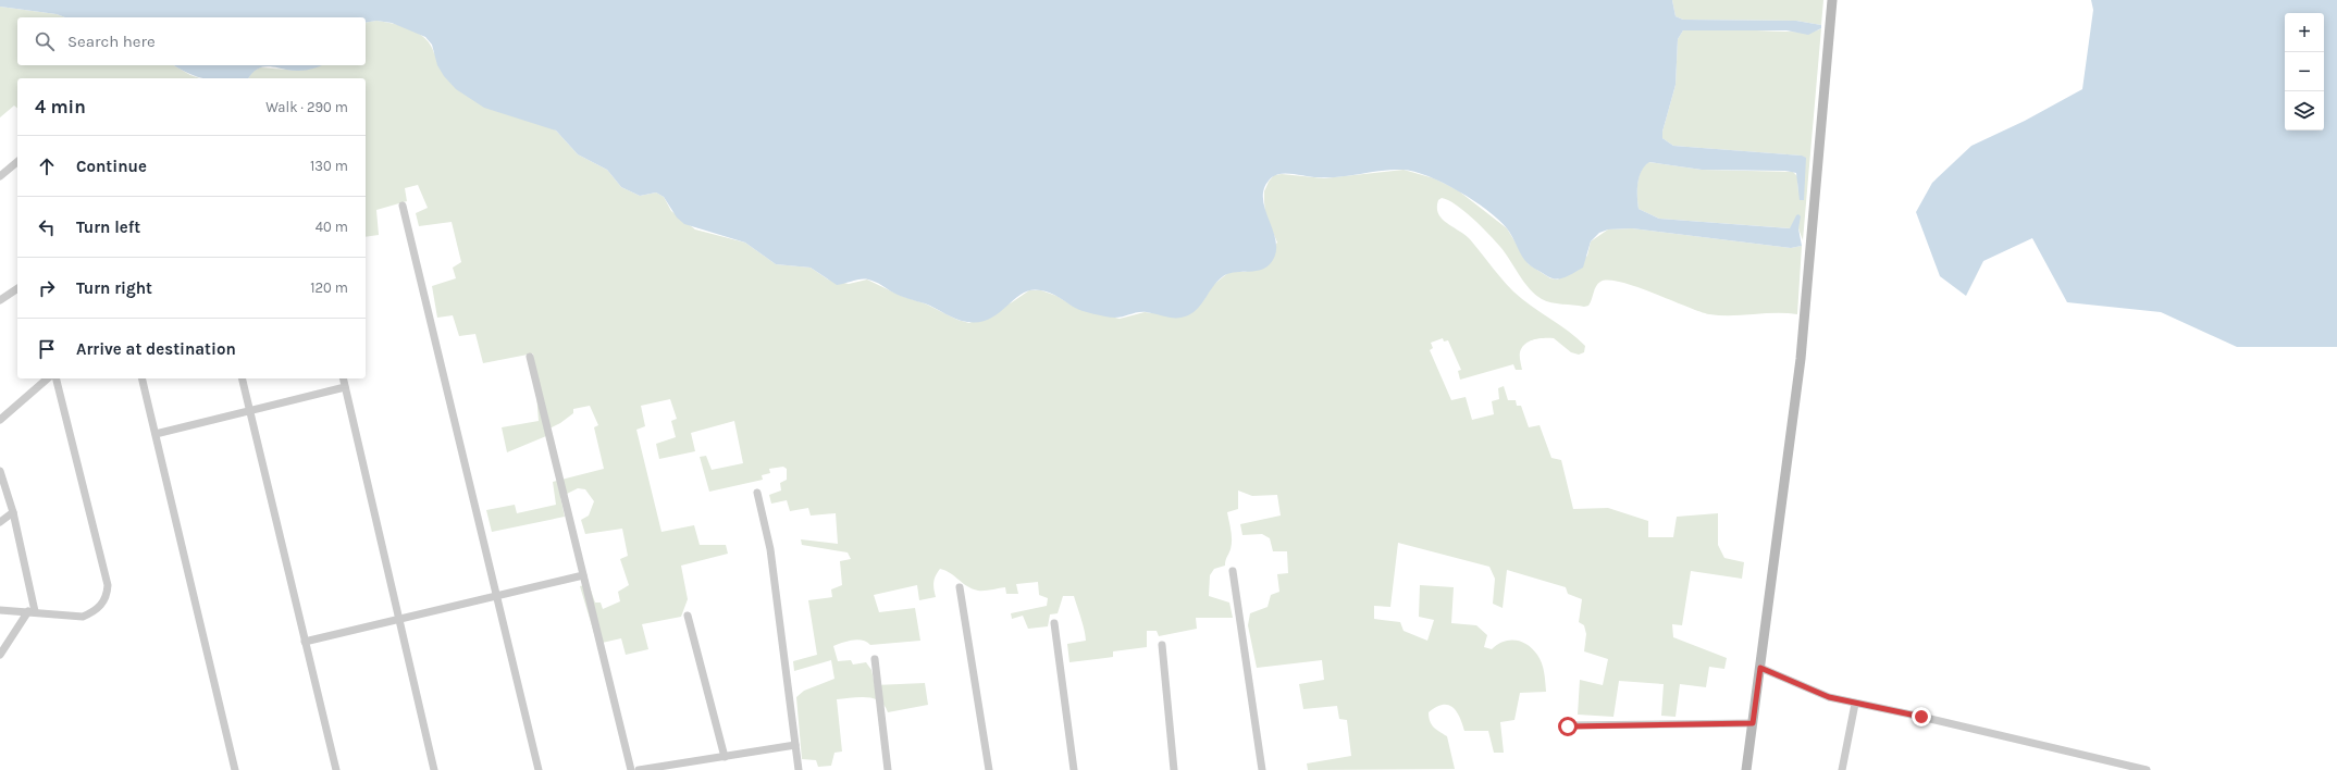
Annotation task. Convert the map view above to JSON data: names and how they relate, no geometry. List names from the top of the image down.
{
  "page": {
    "map_buttons": ["+", "−"],
    "search": "Search here",
    "heading": ["4 min", "Walk · 290 m"],
    "list": [
      ["Continue", "130 m"],
      ["Turn left", "40 m"],
      ["Turn right", "120 m"],
      "Arrive at destination"
    ]
  }
}
